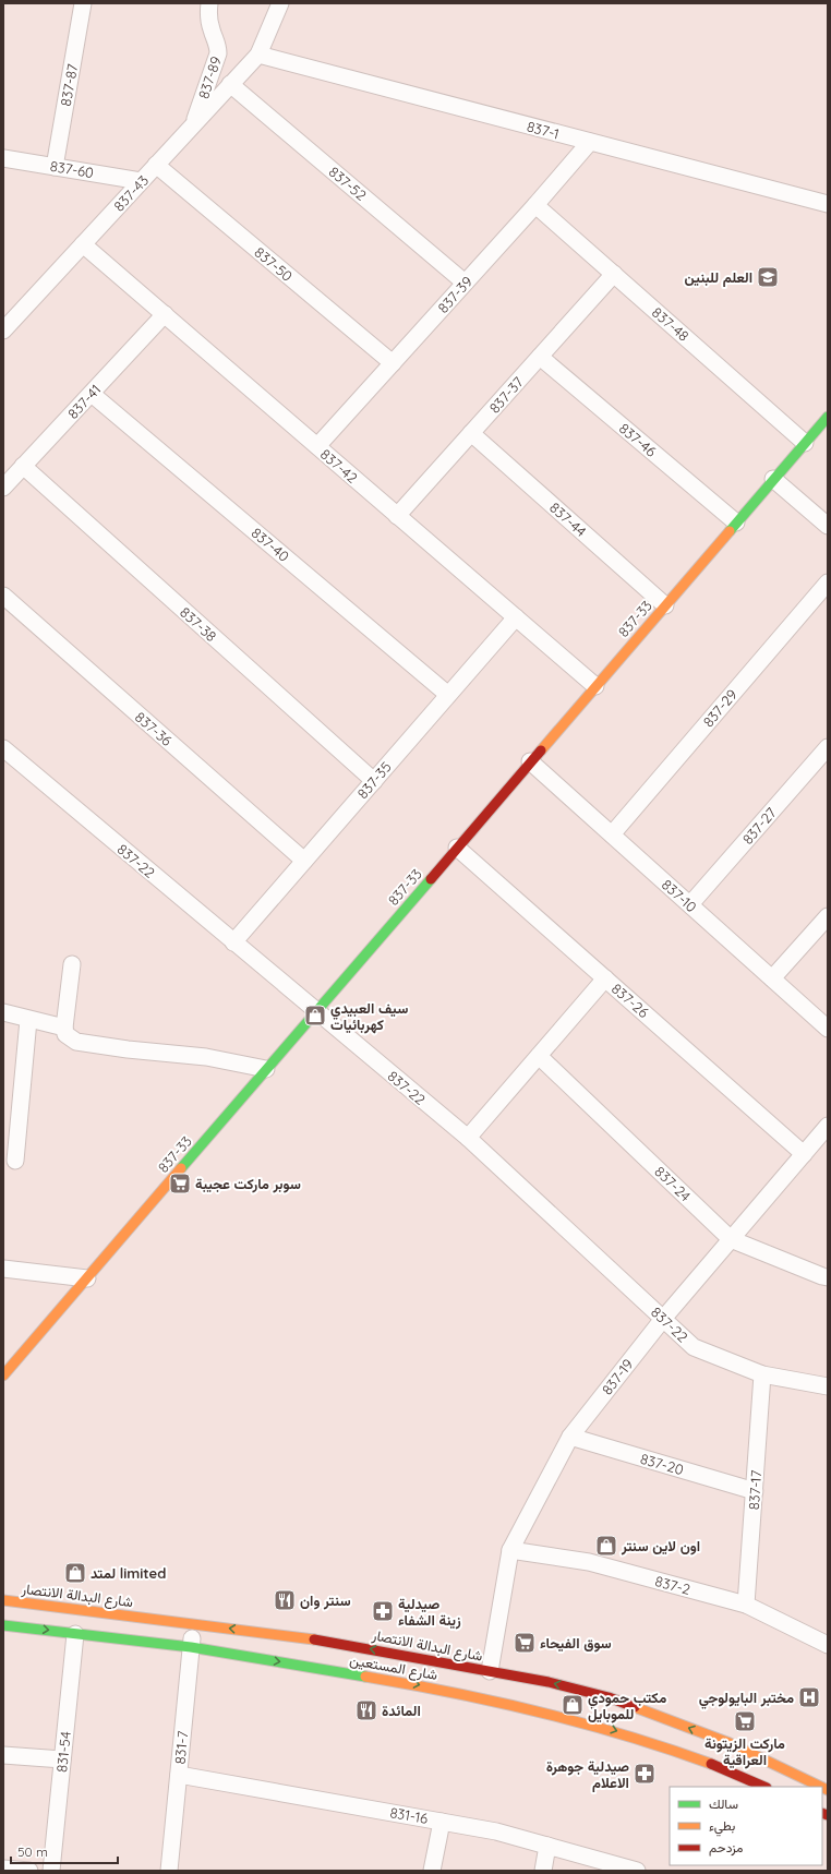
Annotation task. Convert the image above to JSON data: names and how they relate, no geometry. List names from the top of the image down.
{
  "streets": {
    "main road": ["837-33", "شارع البدالة الانتصار", "شارع المستعين"],
    "street": [
      "837-89",
      "837-87",
      "837-1",
      "837-60",
      "837-52",
      "837-43",
      "837-50",
      "837-39",
      "837-48",
      "837-37",
      "837-41",
      "837-46",
      "837-42",
      "837-44",
      "837-40",
      "837-38",
      "837-29",
      "837-36",
      "837-35",
      "837-27",
      "837-22",
      "837-10",
      "837-26",
      "837-24",
      "837-19",
      "837-20",
      "837-17",
      "837-2",
      "831-7",
      "831-54",
      "831-16"
    ]
  },
  "crossings": [
    ["837-89", "837-43"],
    ["837-87", "837-60"],
    ["837-1", "837-43"],
    ["837-1", "837-39"],
    ["837-60", "837-43"],
    ["837-52", "837-43"],
    ["837-52", "837-39"],
    ["837-43", "837-50"],
    ["837-43", "837-42"],
    ["837-50", "837-39"],
    ["837-39", "837-48"],
    ["837-39", "837-42"],
    ["837-48", "837-37"],
    ["837-48", "837-33"],
    ["837-37", "837-46"],
    ["837-37", "837-42"],
    ["837-37", "837-44"],
    ["837-41", "837-42"],
    ["837-41", "837-40"],
    ["837-41", "837-38"],
    ["837-46", "837-33"],
    ["837-42", "837-33"],
    ["837-42", "837-35"],
    ["837-44", "837-33"],
    ["837-40", "837-35"],
    ["837-33", "837-22"],
    ["837-33", "837-10"],
    ["837-33", "837-26"],
    ["837-38", "837-35"],
    ["837-29", "837-10"],
    ["837-36", "837-35"],
    ["837-35", "837-22"],
    ["837-27", "837-10"],
    ["837-22", "837-19"],
    ["837-22", "837-17"],
    ["837-26", "837-19"],
    ["837-24", "837-19"],
    ["837-19", "837-20"],
    ["837-19", "837-2"],
    ["837-19", "شارع البدالة الانتصار"],
    ["837-20", "837-17"],
    ["837-17", "837-2"],
    ["شارع البدالة الانتصار", "831-7"],
    ["شارع المستعين", "831-7"],
    ["شارع المستعين", "831-54"],
    ["831-7", "831-16"]
  ],
  "one_way": ["شارع البدالة الانتصار", "شارع المستعين"],
  "places": {
    "school or university": ["العلم للبنين"],
    "shop": [
      "سيف العبيدي كهربائيات",
      "اون لاين سنتر",
      "لمتد limited",
      "مكتب حمودي للموبايل"
    ],
    "supermarket": ["سوبر ماركت عجيبة", "سوق الفيحاء", "ماركت الزيتونة العراقية"],
    "restaurant": ["سنتر وان", "المائدة"],
    "pharmacy": ["صيدلية زينة الشفاء", "صيدلية جوهرة الاعلام"],
    "hospital": ["مختبر البايولوجي"]
  },
  "legend": ["سالك", "بطيء", "مزدحم"],
  "scale_bar": "50 m"
}
